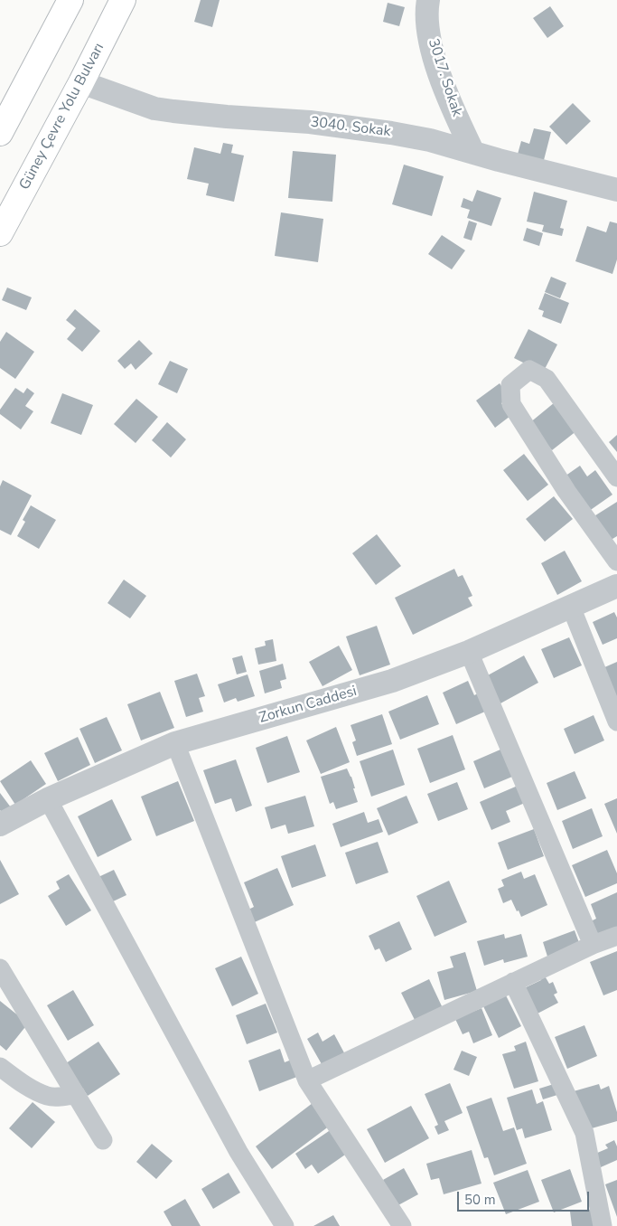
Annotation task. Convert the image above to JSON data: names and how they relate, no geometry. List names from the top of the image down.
{
  "streets": {
    "highway": ["Güney Çevre Yolu Bulvarı"],
    "street": ["3017. Sokak", "3040. Sokak", "Zorkun Caddesi"]
  },
  "crossings": [
    ["3017. Sokak", "3040. Sokak"],
    ["Güney Çevre Yolu Bulvarı", "3040. Sokak"]
  ],
  "scale_bar": "50 m"
}
